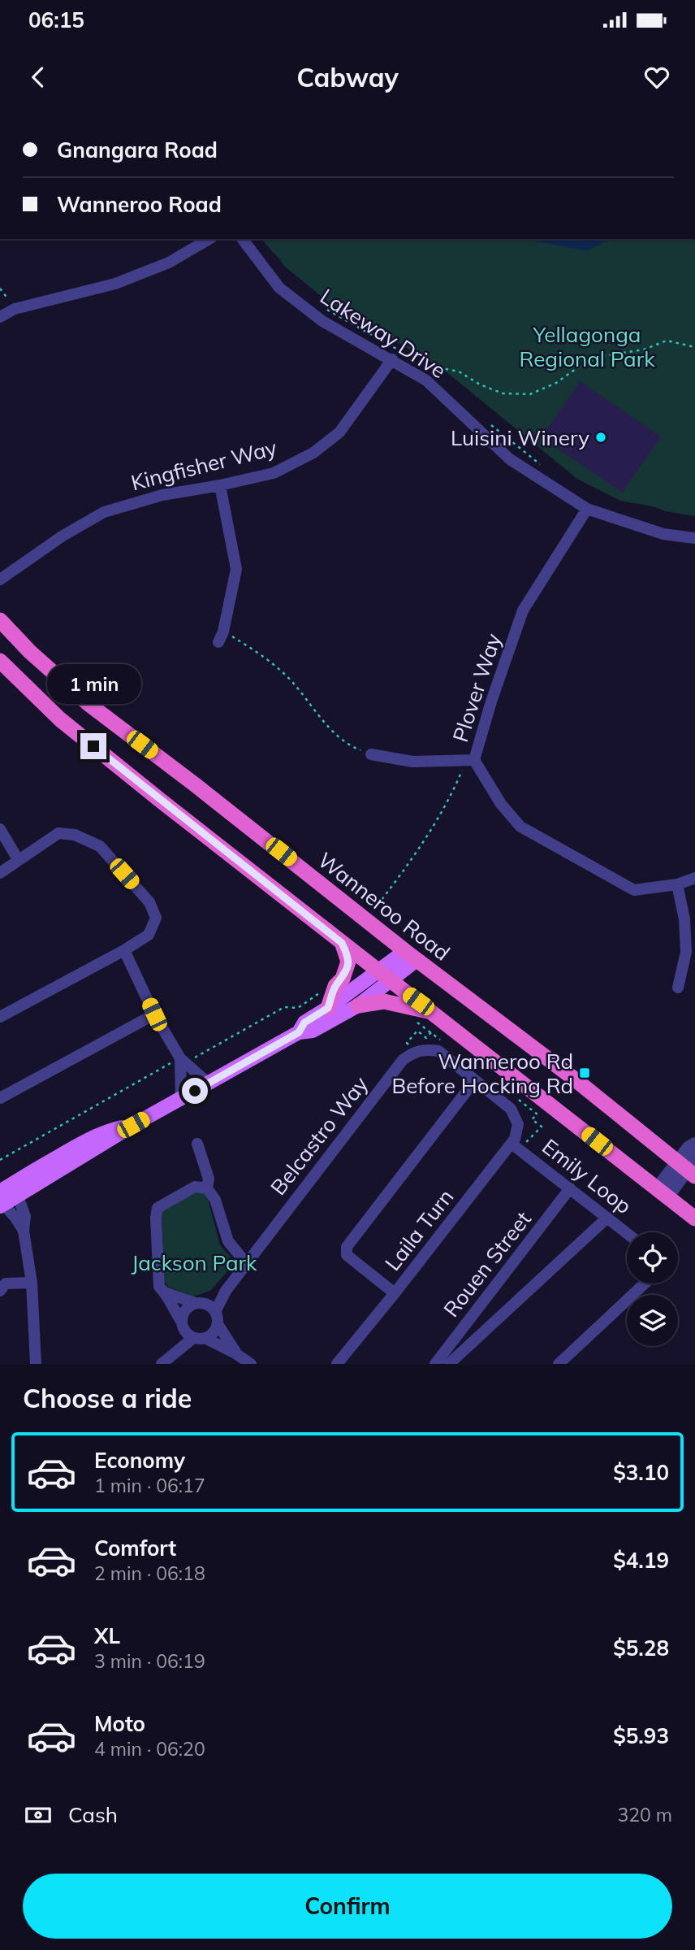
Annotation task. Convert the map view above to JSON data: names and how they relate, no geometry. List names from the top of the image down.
{
  "streets": {
    "highway": ["Wanneroo Road"],
    "street": [
      "Lakeway Drive",
      "Kingfisher Way",
      "Plover Way",
      "Belcastro Way",
      "Emily Loop",
      "Laila Turn",
      "Rouen Street"
    ]
  },
  "crossings": [
    ["Lakeway Drive", "Kingfisher Way"],
    ["Lakeway Drive", "Plover Way"],
    ["Emily Loop", "Laila Turn"],
    ["Emily Loop", "Rouen Street"]
  ],
  "parks": ["Yellagonga Regional Park", "Jackson Park"],
  "places": {
    "other": ["Luisini Winery"],
    "transit": ["Wanneroo Rd Before Hocking Rd"]
  },
  "page": {
    "status": "06:15",
    "header": "Cabway",
    "banner": ["Gnangara Road", "Wanneroo Road"],
    "bubble": "1 min",
    "heading": "Choose a ride",
    "list": [
      {
        "name": "Economy",
        "note": "1 min · 06:17",
        "value": "$3.10"
      },
      {
        "name": "Comfort",
        "note": "2 min · 06:18",
        "value": "$4.19"
      },
      {
        "name": "XL",
        "note": "3 min · 06:19",
        "value": "$5.28"
      },
      {
        "name": "Moto",
        "note": "4 min · 06:20",
        "value": "$5.93"
      }
    ],
    "pay": ["Cash", "320 m"],
    "buttons": "Confirm"
  }
}
